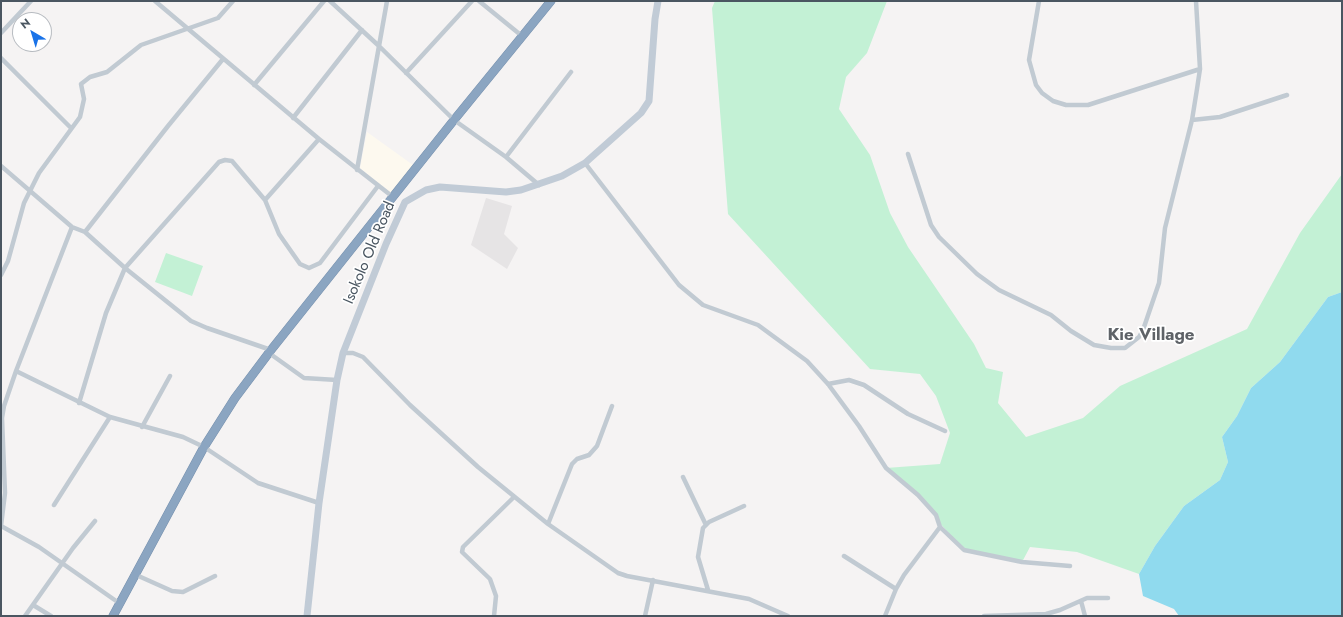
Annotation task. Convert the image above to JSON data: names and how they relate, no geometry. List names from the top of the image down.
{
  "streets": {
    "street": ["Isokolo Old Road"]
  },
  "districts": ["Kie Village"],
  "north": "top left"
}
